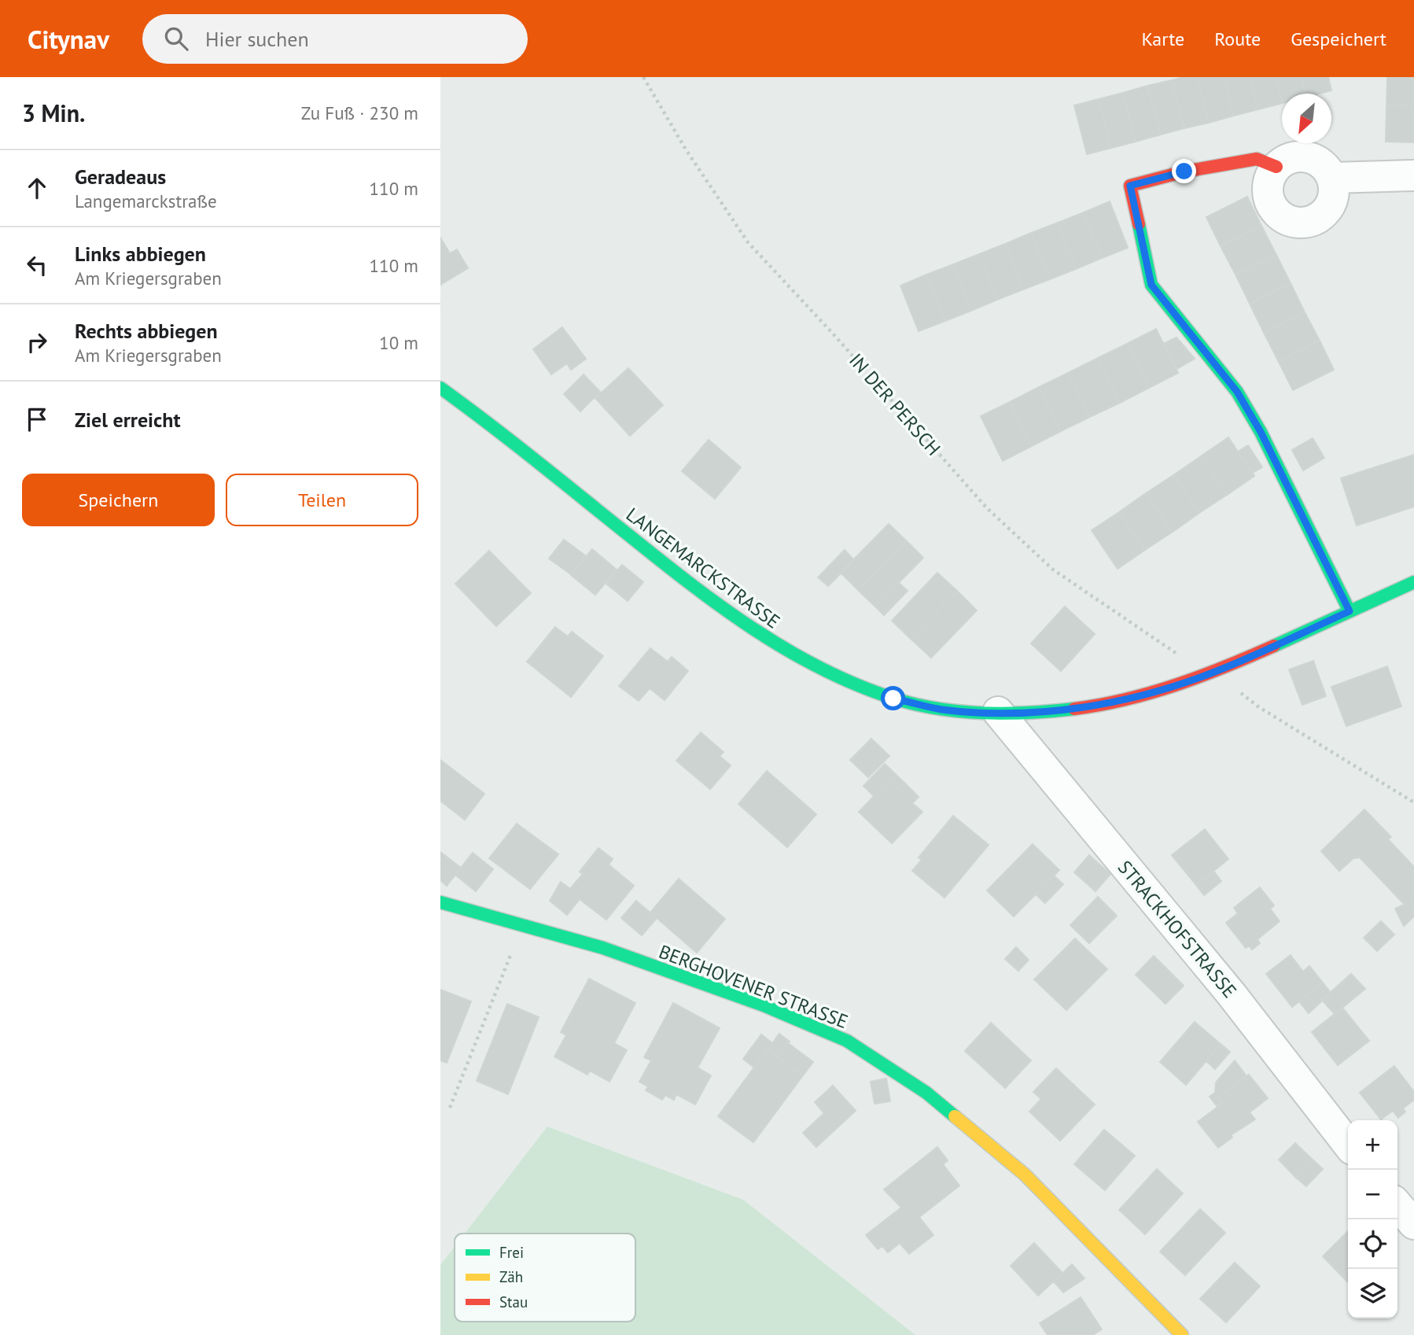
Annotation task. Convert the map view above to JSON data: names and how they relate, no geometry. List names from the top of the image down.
{
  "streets": {
    "street": ["LANGEMARCKSTRASSE", "STRACKHOFSTRASSE", "BERGHOVENER STRASSE"],
    "path": ["IN DER PERSCH"]
  },
  "crossings": [
    ["IN DER PERSCH", "LANGEMARCKSTRASSE"],
    ["LANGEMARCKSTRASSE", "STRACKHOFSTRASSE"]
  ],
  "legend": ["Frei", "Zäh", "Stau"],
  "north": "bottom left",
  "page": {
    "header": "Citynav",
    "search": "Hier suchen",
    "nav": ["Karte", "Route", "Gespeichert"],
    "heading": ["3 Min.", "Zu Fuß · 230 m"],
    "list": [
      ["Geradeaus", "Langemarckstraße", "110 m"],
      ["Links abbiegen", "Am Kriegersgraben", "110 m"],
      ["Rechts abbiegen", "Am Kriegersgraben", "10 m"],
      "Ziel erreicht"
    ],
    "buttons": ["Speichern", "Teilen"],
    "map_buttons": ["+", "−"]
  }
}
